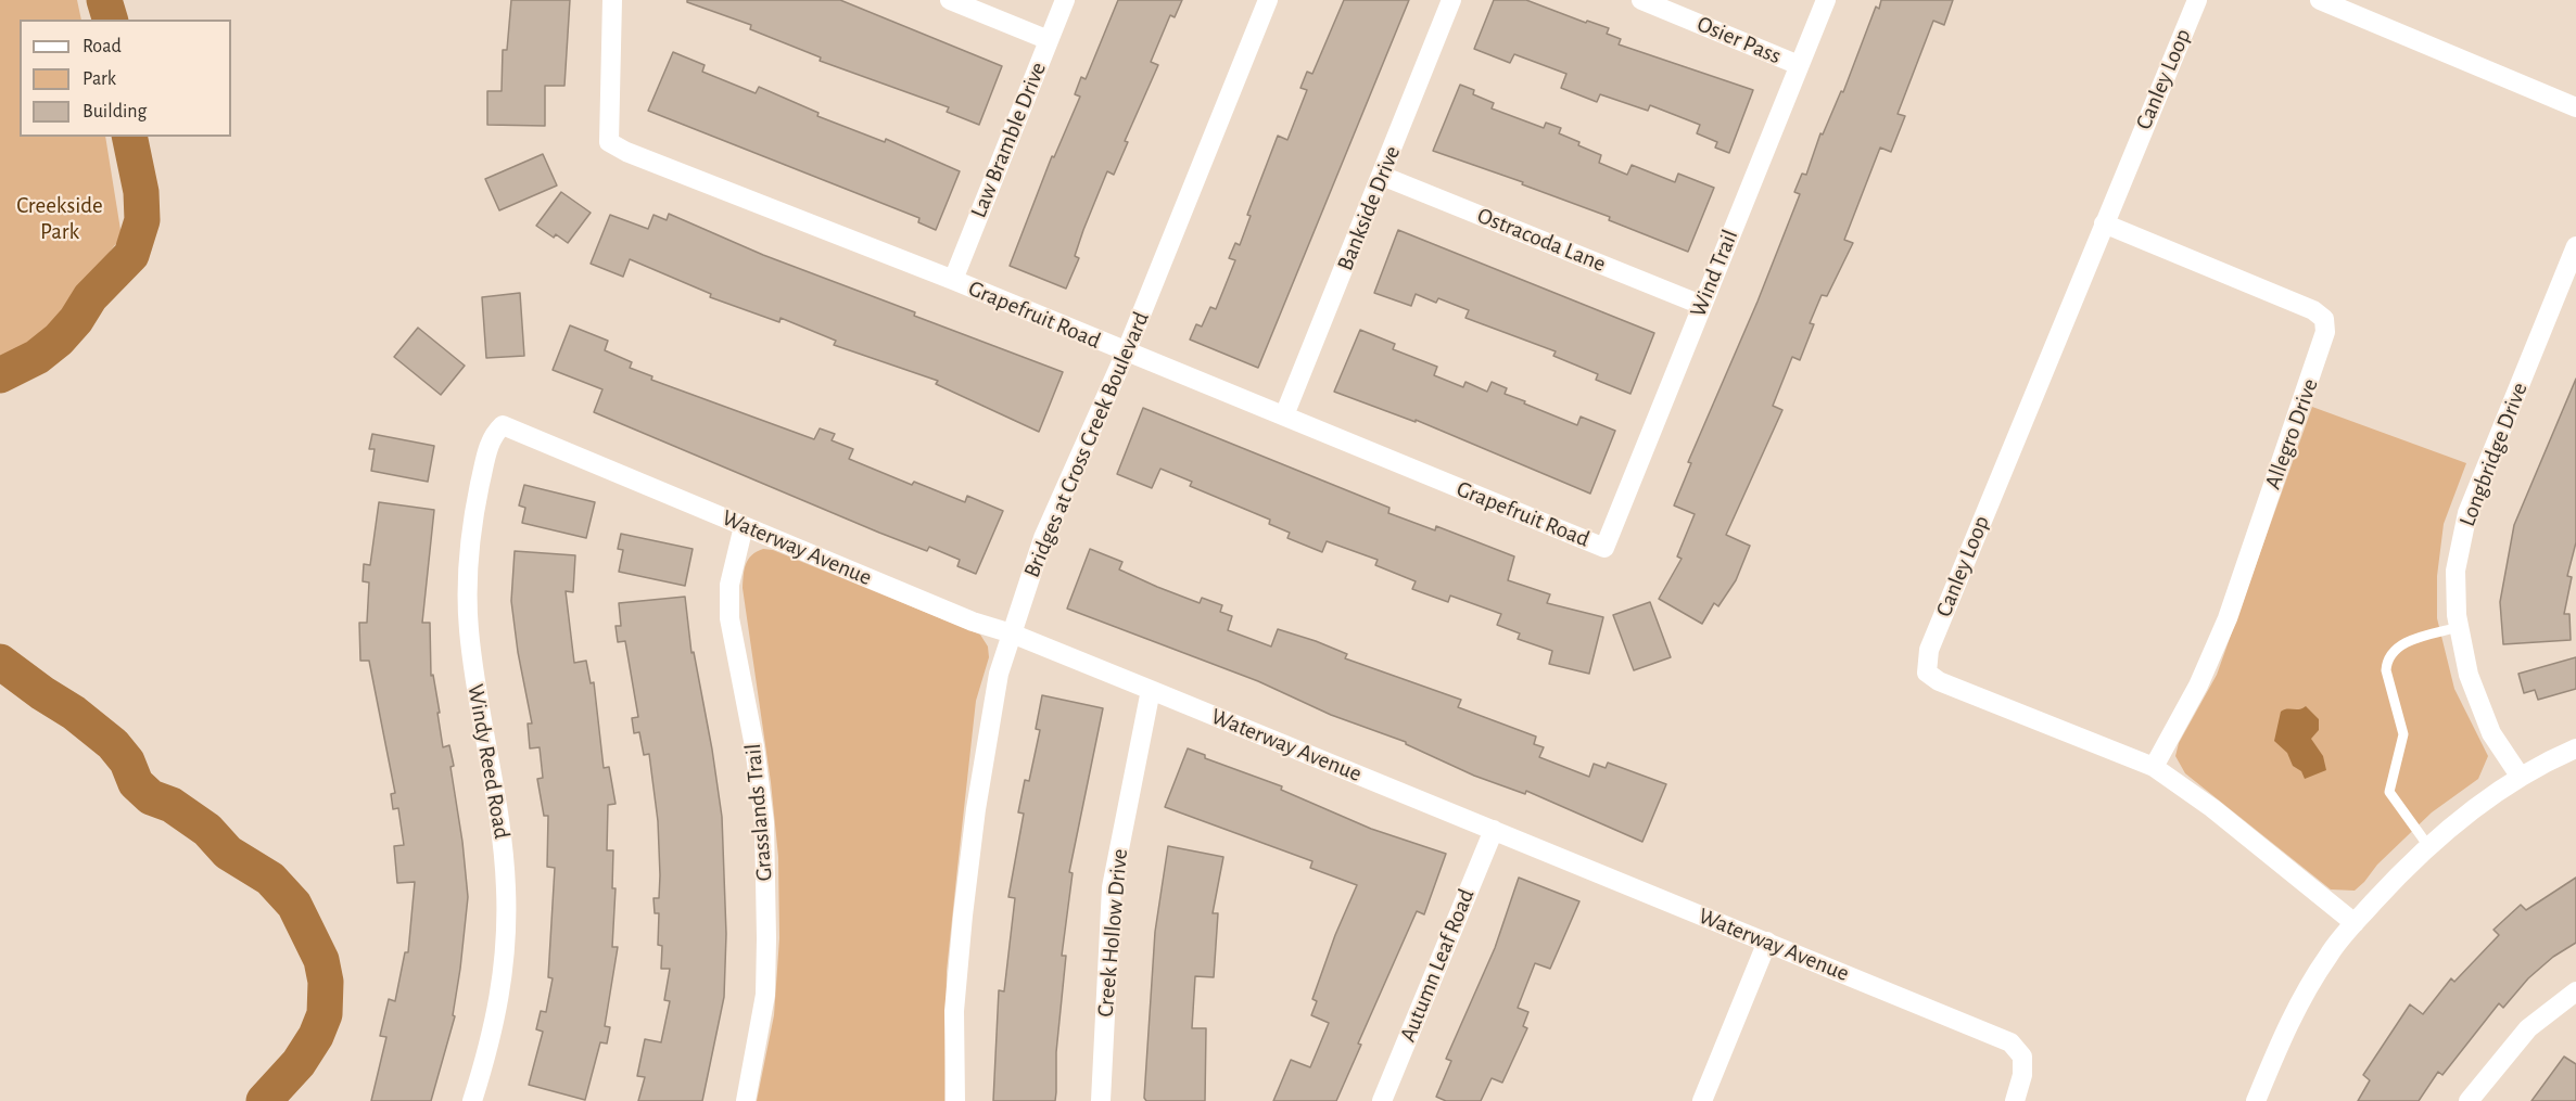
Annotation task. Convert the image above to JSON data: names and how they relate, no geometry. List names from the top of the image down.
{
  "streets": {
    "street": [
      "Osier Pass",
      "Canley Loop",
      "Law Bramble Drive",
      "Bankside Drive",
      "Ostracoda Lane",
      "Wind Trail",
      "Grapefruit Road",
      "Allegro Drive",
      "Bridges at Cross Creek Boulevard",
      "Longbridge Drive",
      "Waterway Avenue",
      "Windy Reed Road",
      "Grasslands Trail",
      "Creek Hollow Drive",
      "Autumn Leaf Road"
    ]
  },
  "crossings": [
    ["Osier Pass", "Wind Trail"],
    ["Canley Loop", "Allegro Drive"],
    ["Law Bramble Drive", "Grapefruit Road"],
    ["Bankside Drive", "Ostracoda Lane"],
    ["Bankside Drive", "Grapefruit Road"],
    ["Ostracoda Lane", "Wind Trail"],
    ["Wind Trail", "Grapefruit Road"],
    ["Grapefruit Road", "Bridges at Cross Creek Boulevard"],
    ["Bridges at Cross Creek Boulevard", "Waterway Avenue"],
    ["Waterway Avenue", "Windy Reed Road"],
    ["Waterway Avenue", "Grasslands Trail"],
    ["Waterway Avenue", "Creek Hollow Drive"],
    ["Waterway Avenue", "Autumn Leaf Road"]
  ],
  "parks": ["Creekside Park"],
  "legend": ["Road", "Park", "Building"]
}
